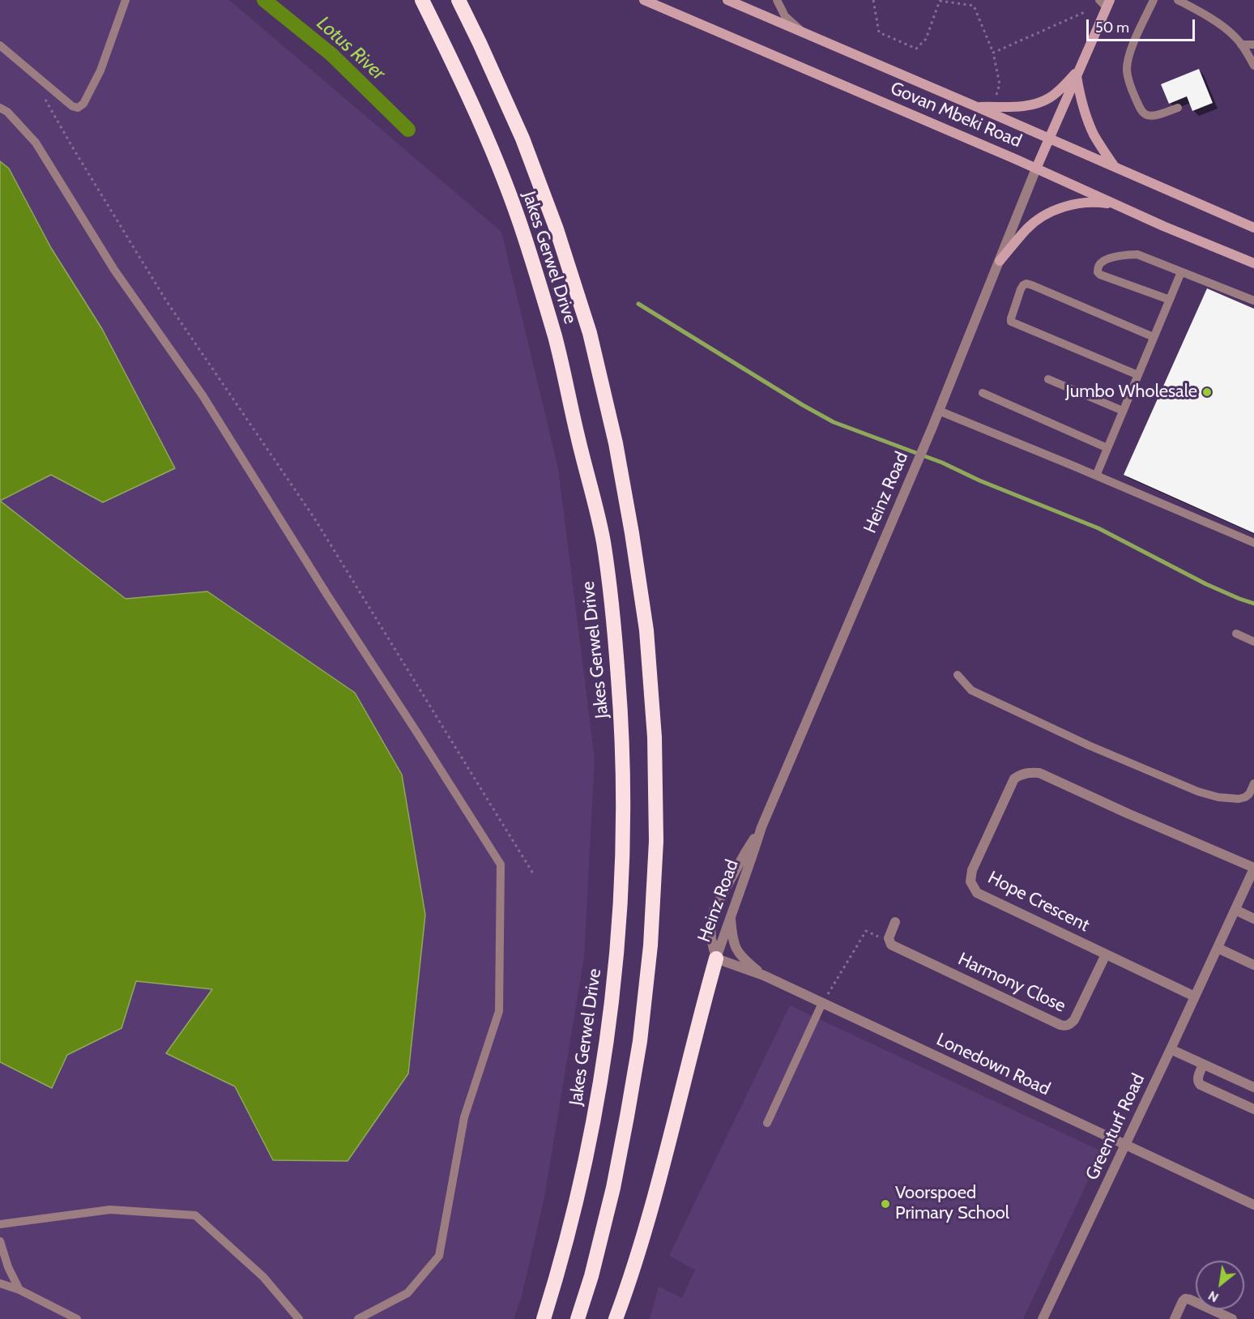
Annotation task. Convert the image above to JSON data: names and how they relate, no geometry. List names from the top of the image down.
{
  "streets": {
    "highway": ["Jakes Gerwel Drive"],
    "main road": ["Govan Mbeki Road"],
    "street": [
      "Heinz Road",
      "Hope Crescent",
      "Harmony Close",
      "Lonedown Road",
      "Greenturf Road"
    ]
  },
  "crossings": [
    ["Govan Mbeki Road", "Heinz Road"],
    ["Heinz Road", "Lonedown Road"],
    ["Hope Crescent", "Harmony Close"],
    ["Hope Crescent", "Greenturf Road"],
    ["Lonedown Road", "Greenturf Road"]
  ],
  "water": ["Lotus River"],
  "places": ["Jumbo Wholesale", "Voorspoed Primary School"],
  "scale_bar": "50 m",
  "north": "bottom left"
}
